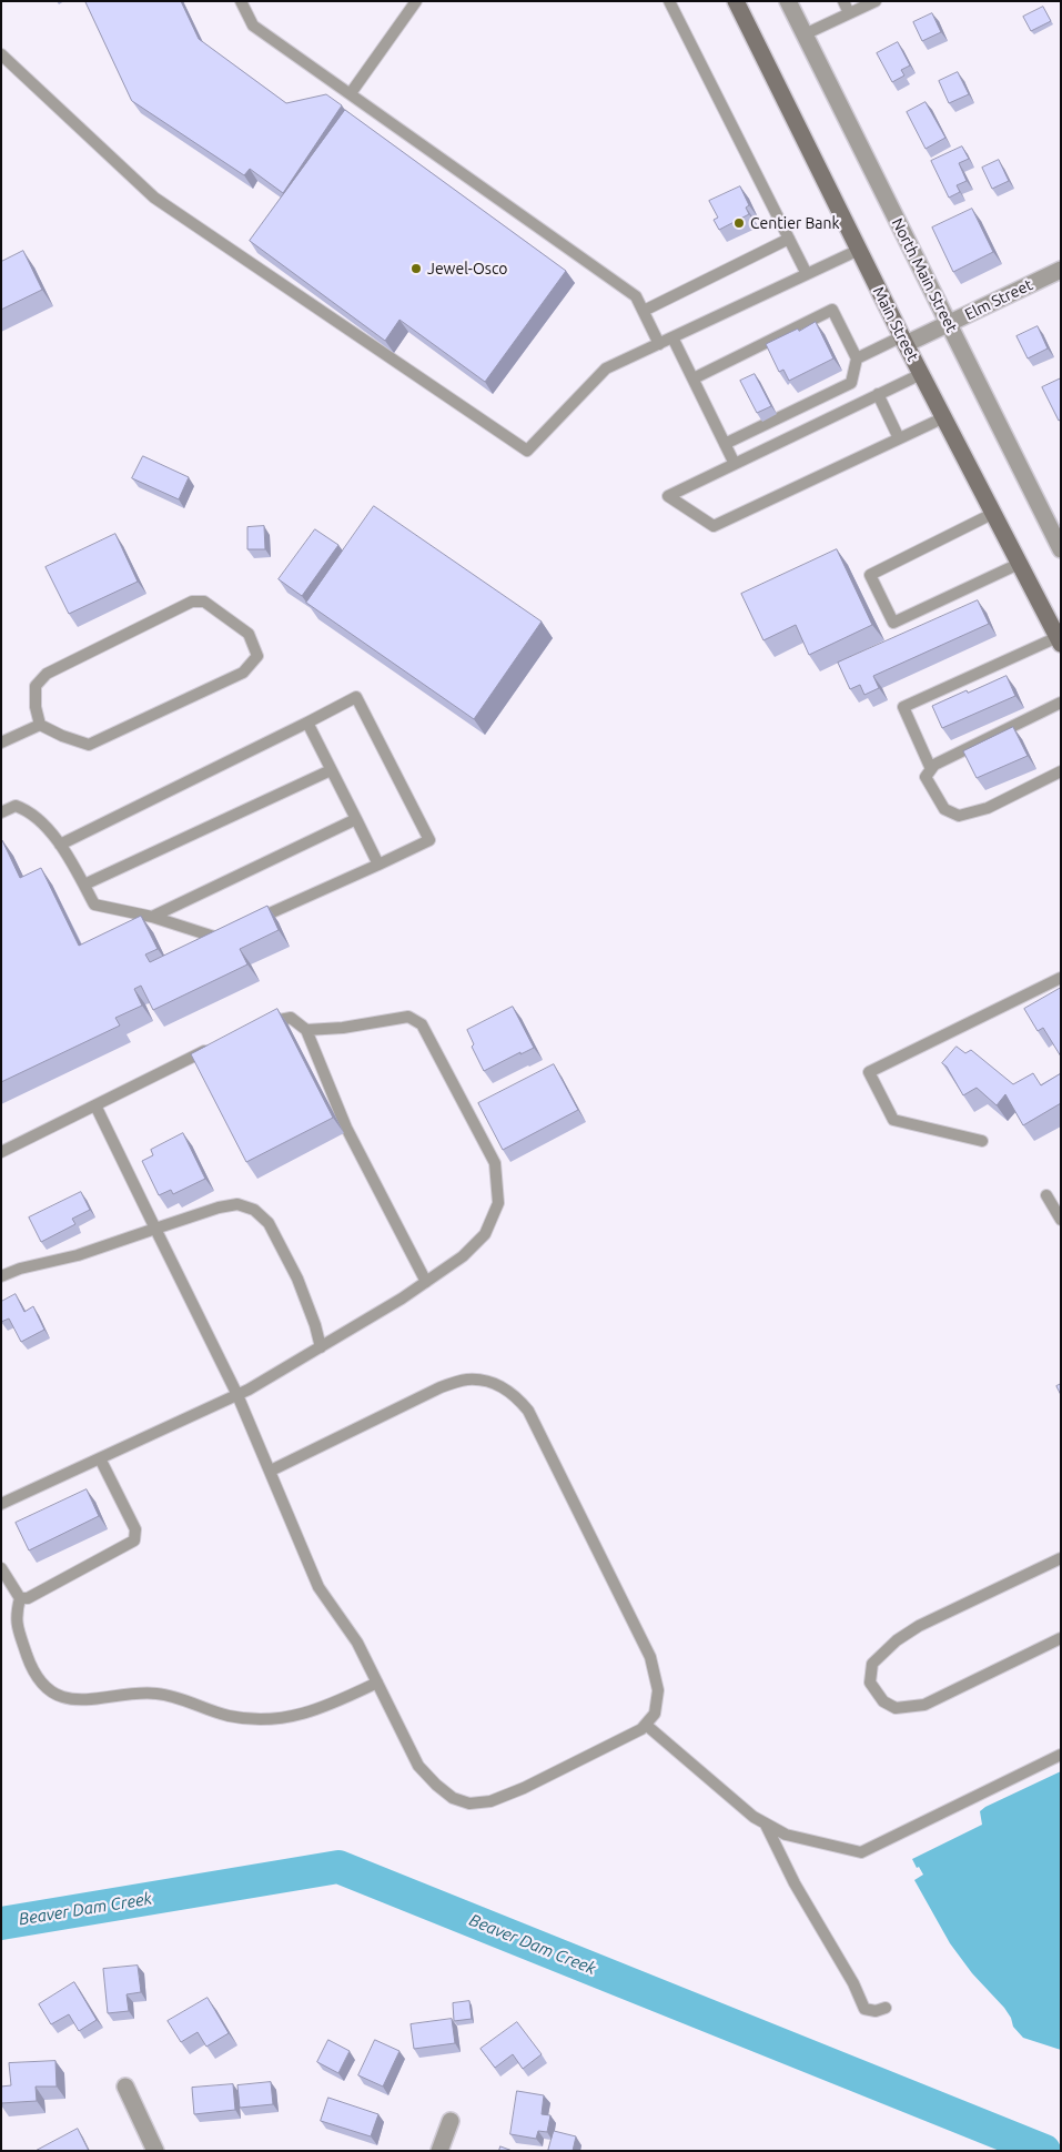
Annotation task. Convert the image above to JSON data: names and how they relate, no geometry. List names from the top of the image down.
{
  "streets": {
    "main road": ["Main Street"],
    "street": ["North Main Street", "Elm Street"]
  },
  "crossings": [
    ["North Main Street", "Elm Street"],
    ["Elm Street", "Main Street"]
  ],
  "water": ["Beaver Dam Creek"],
  "places": ["Centier Bank", "Jewel-Osco"]
}
